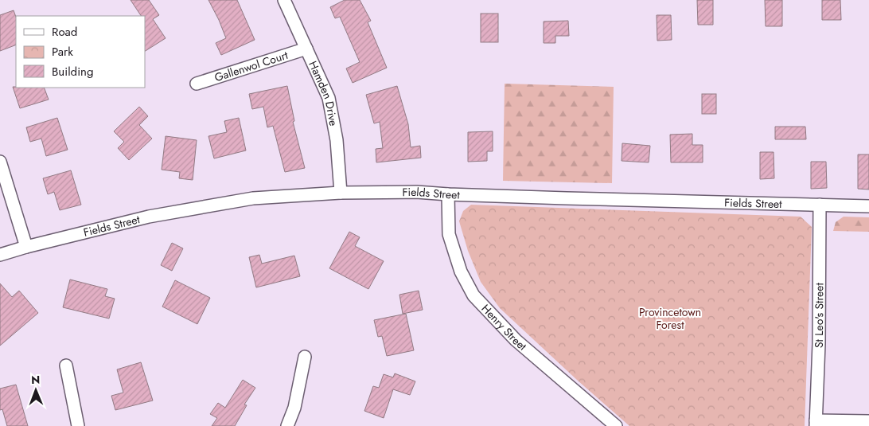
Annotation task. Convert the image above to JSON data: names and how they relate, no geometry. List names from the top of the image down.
{
  "streets": {
    "street": [
      "Gallenwol Court",
      "Hamden Drive",
      "Fields Street",
      "St Leo's Street",
      "Henry Street"
    ]
  },
  "crossings": [
    ["Gallenwol Court", "Hamden Drive"],
    ["Hamden Drive", "Fields Street"],
    ["Fields Street", "St Leo's Street"],
    ["Fields Street", "Henry Street"]
  ],
  "parks": ["Provincetown Forest"],
  "legend": ["Road", "Park", "Building"],
  "north": "top"
}
